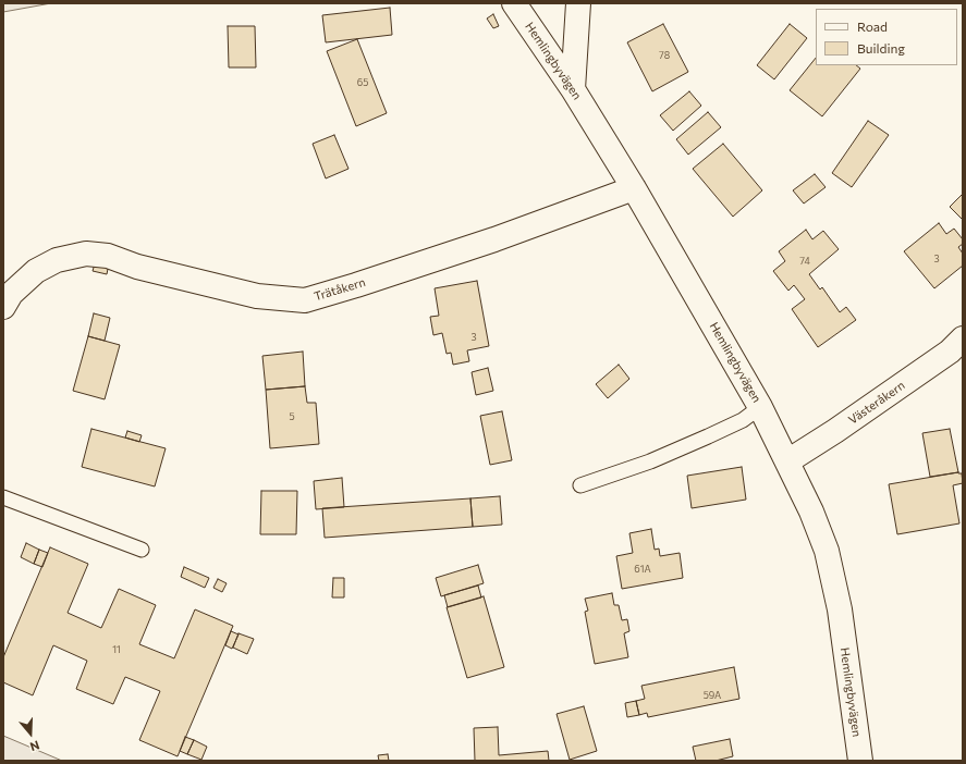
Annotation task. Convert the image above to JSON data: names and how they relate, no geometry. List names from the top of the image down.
{
  "streets": {
    "street": ["Hemlingbyvägen", "Trätåkern", "Västeråkern"]
  },
  "crossings": [
    ["Hemlingbyvägen", "Trätåkern"],
    ["Hemlingbyvägen", "Västeråkern"]
  ],
  "house_numbers": [
    "78",
    "65",
    "3",
    "74",
    "3",
    "5",
    "61A",
    "11",
    "59A"
  ],
  "legend": ["Road", "Building"],
  "north": "bottom"
}
